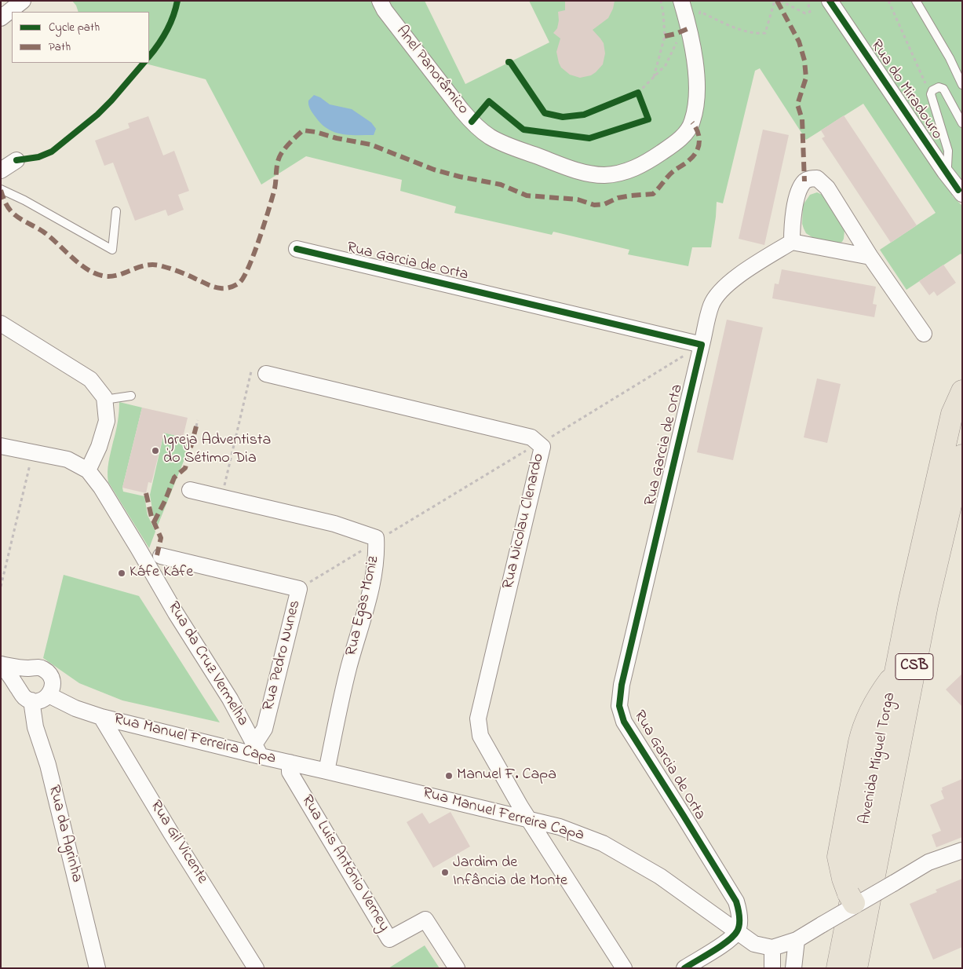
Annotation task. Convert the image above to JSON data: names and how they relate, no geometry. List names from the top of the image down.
{
  "streets": {
    "highway": ["CSB", "Avenida Miguel Torga"],
    "street": [
      "Anel Panorâmico",
      "Rua do Miradouro",
      "Rua Garcia de Orta",
      "Rua Nicolau Clenardo",
      "Rua Egas Moniz",
      "Rua Pedro Nunes",
      "Rua da Cruz Vermelha",
      "Rua Manuel Ferreira Capa",
      "Rua da Agrinha",
      "Rua Gil Vicente",
      "Rua Luis António Verney"
    ]
  },
  "crossings": [
    ["Rua Garcia de Orta", "Rua Manuel Ferreira Capa"],
    ["Rua Nicolau Clenardo", "Rua Manuel Ferreira Capa"],
    ["Rua Egas Moniz", "Rua Manuel Ferreira Capa"],
    ["Rua Pedro Nunes", "Rua da Cruz Vermelha"],
    ["Rua Pedro Nunes", "Rua Manuel Ferreira Capa"],
    ["Rua da Cruz Vermelha", "Rua Manuel Ferreira Capa"],
    ["Rua Manuel Ferreira Capa", "Rua da Agrinha"],
    ["Rua Manuel Ferreira Capa", "Rua Gil Vicente"],
    ["Rua Manuel Ferreira Capa", "Rua Luis António Verney"]
  ],
  "places": [
    "Igreja Adventista do Sétimo Dia",
    "Káfe Káfe",
    "Manuel F. Capa",
    "Jardim de Infância de Monte"
  ],
  "legend": ["Cycle path", "Path"]
}
